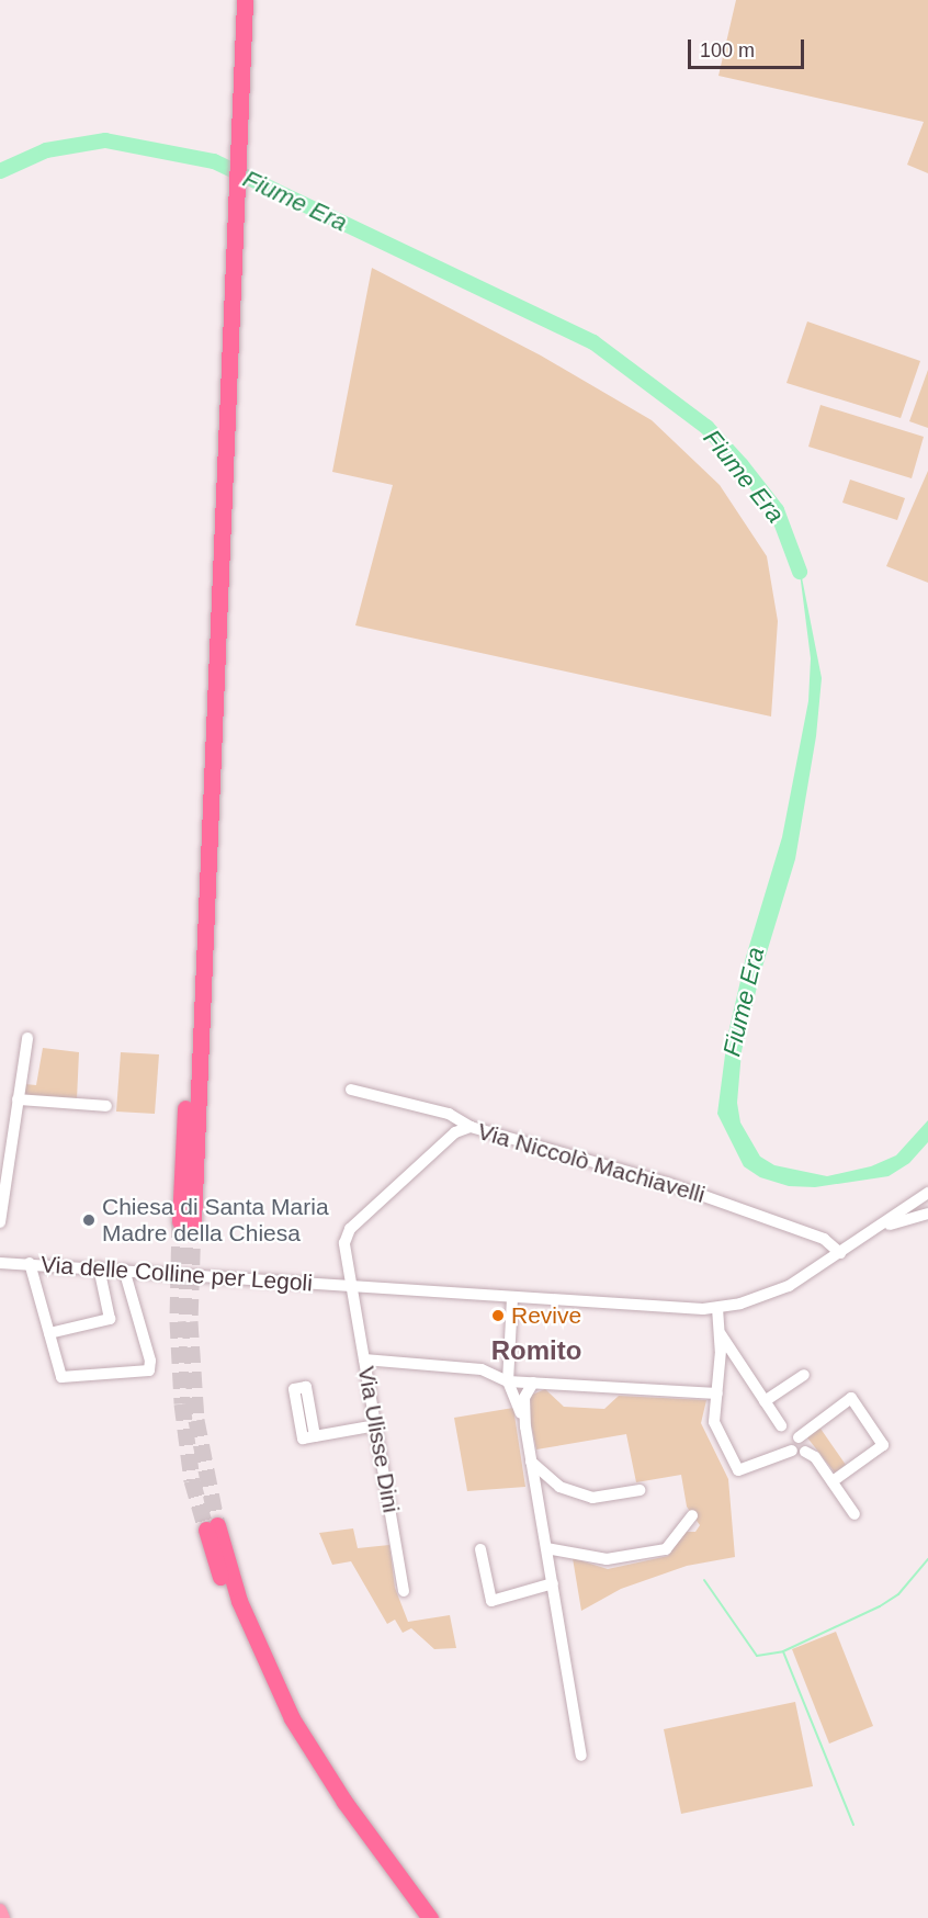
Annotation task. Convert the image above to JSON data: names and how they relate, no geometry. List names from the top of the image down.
{
  "streets": {
    "street": ["Via Niccolò Machiavelli", "Via delle Colline per Legoli", "Via Ulisse Dini"]
  },
  "crossings": [
    ["Via Niccolò Machiavelli", "Via delle Colline per Legoli"],
    ["Via Niccolò Machiavelli", "Via Ulisse Dini"],
    ["Via delle Colline per Legoli", "Via Ulisse Dini"]
  ],
  "districts": ["Romito"],
  "water": ["Fiume Era"],
  "places": ["Chiesa di Santa Maria Madre della Chiesa", "Revive"],
  "scale_bar": "100 m"
}
